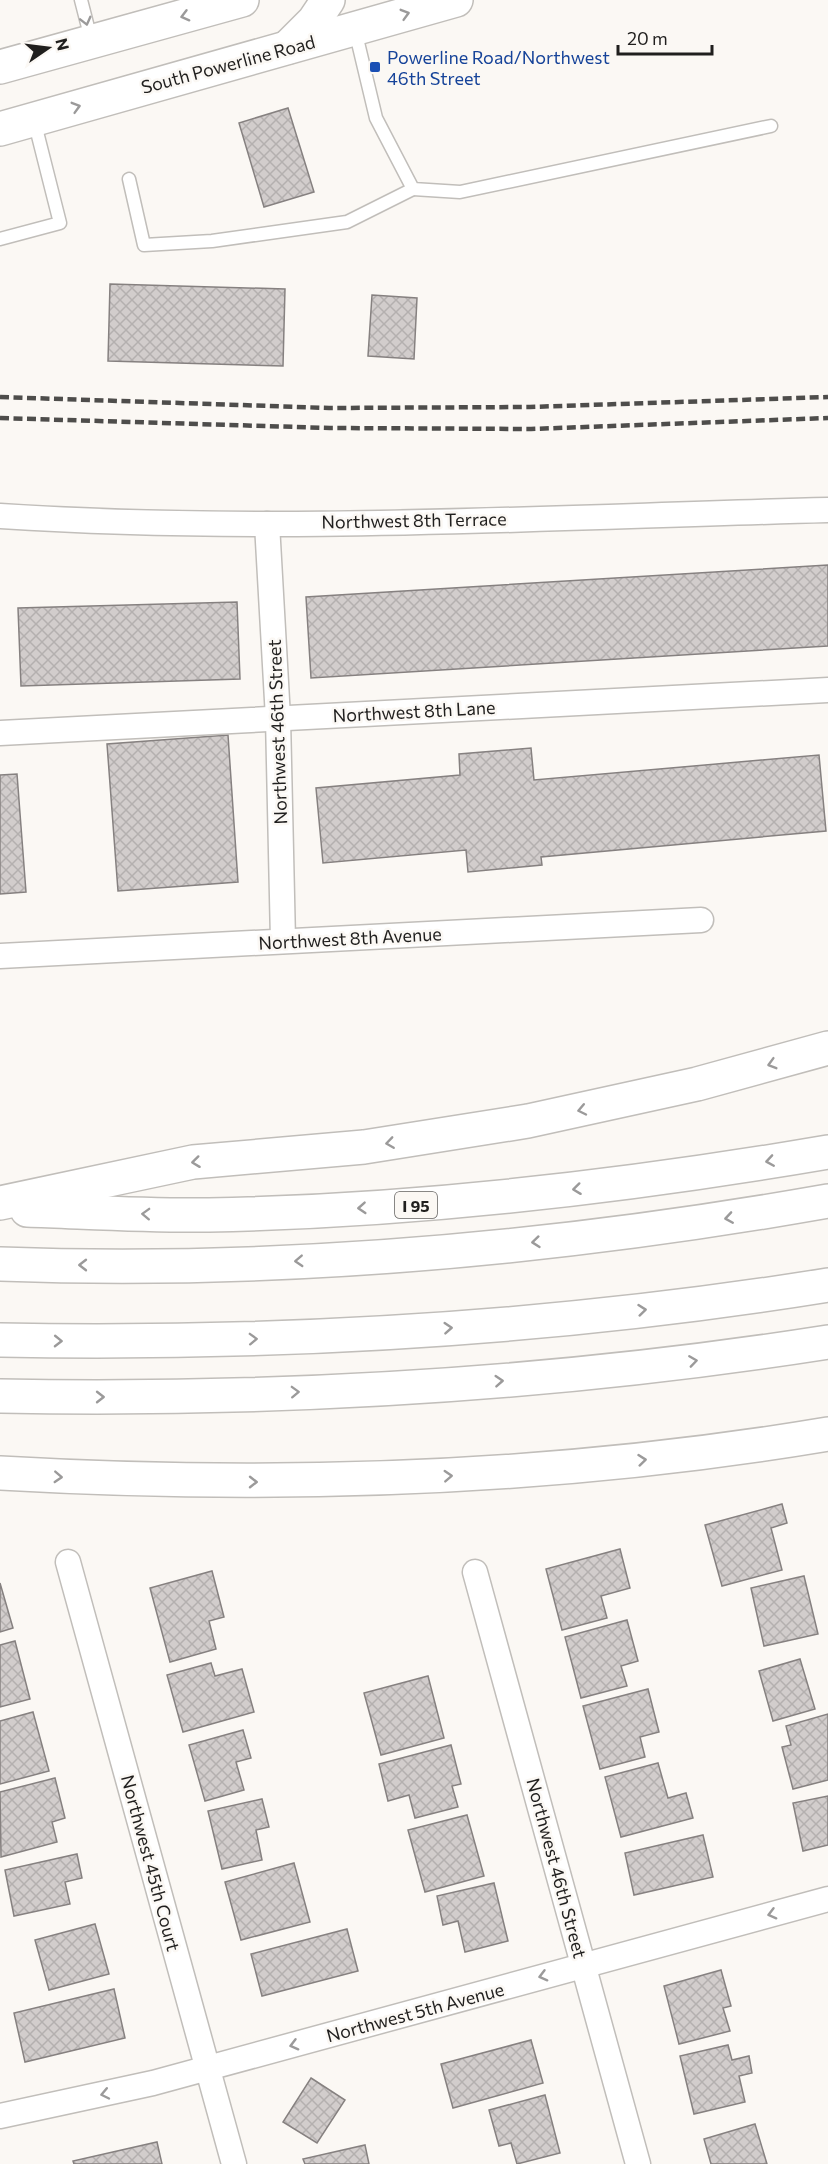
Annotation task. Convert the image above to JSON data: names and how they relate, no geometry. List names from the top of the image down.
{
  "streets": {
    "main road": ["South Powerline Road", "I 95"],
    "street": [
      "Northwest 8th Terrace",
      "Northwest 8th Lane",
      "Northwest 46th Street",
      "Northwest 8th Avenue",
      "Northwest 45th Court",
      "Northwest 5th Avenue"
    ]
  },
  "crossings": [
    ["Northwest 8th Terrace", "Northwest 46th Street"],
    ["Northwest 8th Lane", "Northwest 46th Street"],
    ["Northwest 46th Street", "Northwest 8th Avenue"],
    ["Northwest 46th Street", "Northwest 5th Avenue"],
    ["Northwest 45th Court", "Northwest 5th Avenue"]
  ],
  "one_way": ["Northwest 5th Avenue"],
  "places": {
    "transit": ["Powerline Road/Northwest 46th Street"]
  },
  "scale_bar": "20 m",
  "north": "right"
}
